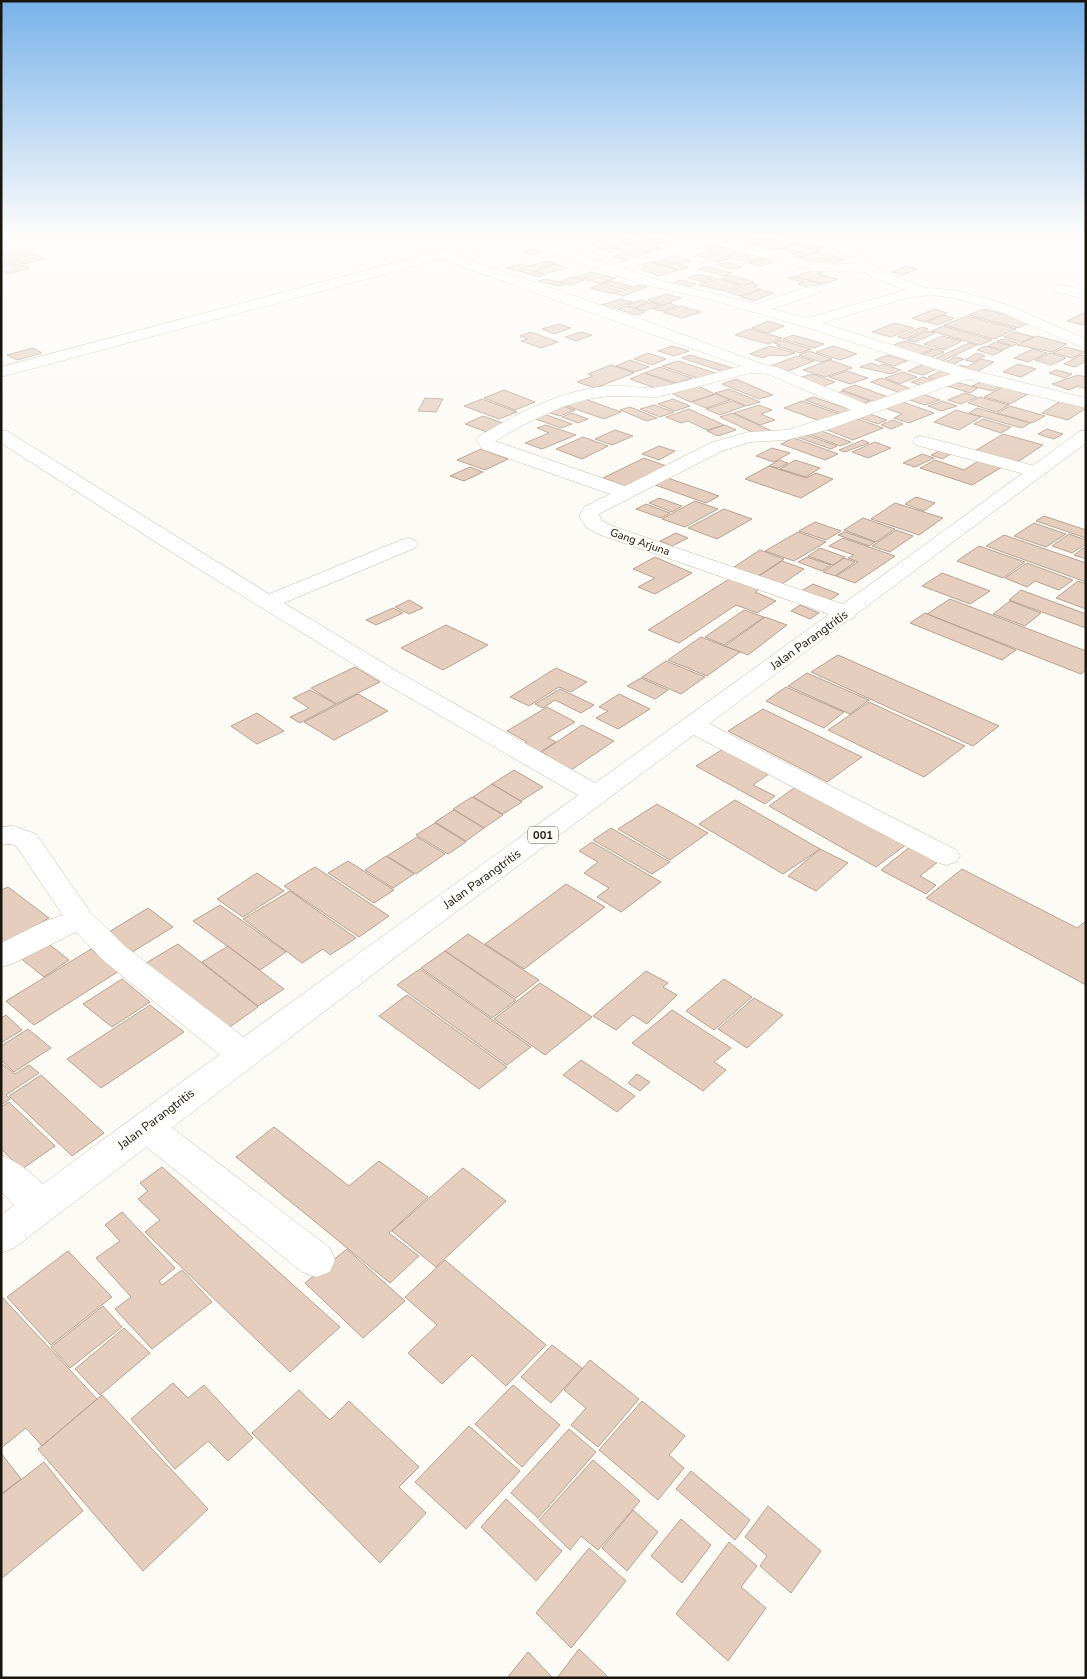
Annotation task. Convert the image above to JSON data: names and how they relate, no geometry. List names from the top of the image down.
{
  "streets": {
    "street": ["Gang Arjuna", "Jalan Parangtritis", "001"]
  },
  "crossings": [
    ["Gang Arjuna", "Jalan Parangtritis"]
  ]
}
